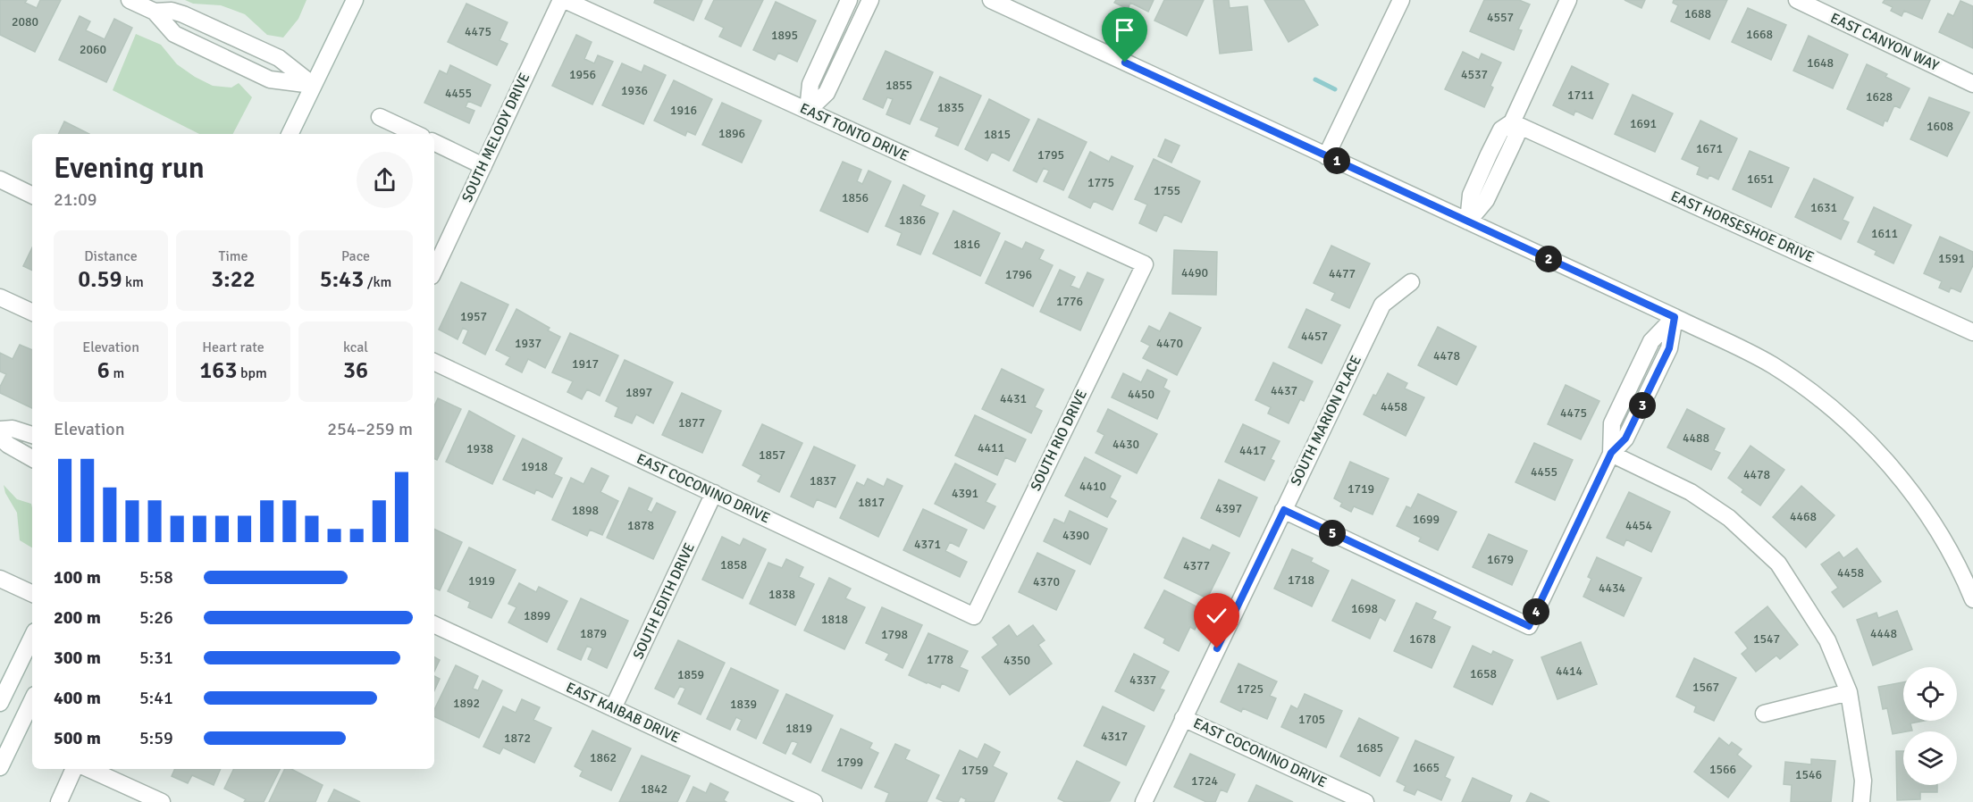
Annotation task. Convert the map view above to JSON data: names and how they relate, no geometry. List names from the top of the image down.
{
  "streets": {
    "street": [
      "EAST CANYON WAY",
      "EAST TONTO DRIVE",
      "SOUTH MELODY DRIVE",
      "EAST HORSESHOE DRIVE",
      "SOUTH MARION PLACE",
      "SOUTH RIO DRIVE",
      "EAST COCONINO DRIVE",
      "SOUTH EDITH DRIVE",
      "EAST KAIBAB DRIVE"
    ]
  },
  "crossings": [
    ["EAST TONTO DRIVE", "SOUTH RIO DRIVE"],
    ["SOUTH MARION PLACE", "EAST COCONINO DRIVE"],
    ["SOUTH RIO DRIVE", "EAST COCONINO DRIVE"],
    ["EAST COCONINO DRIVE", "SOUTH EDITH DRIVE"],
    ["SOUTH EDITH DRIVE", "EAST KAIBAB DRIVE"]
  ],
  "house_numbers": [
    "1688",
    "4557",
    "2080",
    "4475",
    "1668",
    "1895",
    "2060",
    "1648",
    "1956",
    "4537",
    "1855",
    "1936",
    "4455",
    "1711",
    "1628",
    "1835",
    "1916",
    "1691",
    "1608",
    "1896",
    "1815",
    "1671",
    "1795",
    "1651",
    "1775",
    "1755",
    "1856",
    "1631",
    "1836",
    "1611",
    "1816",
    "1591",
    "4490",
    "4477",
    "1796",
    "1776",
    "1957",
    "4457",
    "1937",
    "4470",
    "4478",
    "1917",
    "4437",
    "1897",
    "4450",
    "4431",
    "4458",
    "4475",
    "1877",
    "4488",
    "4430",
    "4411",
    "1938",
    "4417",
    "1857",
    "1918",
    "4455",
    "4478",
    "1837",
    "4410",
    "1719",
    "4391",
    "1817",
    "4397",
    "1898",
    "4468",
    "1699",
    "1878",
    "4454",
    "4390",
    "4371",
    "1679",
    "1858",
    "4377",
    "4458",
    "1718",
    "1919",
    "4370",
    "4434",
    "1838",
    "1698",
    "1899",
    "1818",
    "1879",
    "4448",
    "1798",
    "1678",
    "1547",
    "1778",
    "4350",
    "4414",
    "1658",
    "1859",
    "4337",
    "1567",
    "1725",
    "1892",
    "1839",
    "1705",
    "1819",
    "4317",
    "1872",
    "1685",
    "1862",
    "1799",
    "1665",
    "1566",
    "1759",
    "1546",
    "1724",
    "1842"
  ],
  "page": {
    "heading": ["Evening run", "21:09"],
    "pins": [
      "1",
      "2",
      "3",
      "5",
      "4"
    ],
    "stats": [
      ["Distance", "0.59 km"],
      ["Time", "3:22"],
      ["Pace", "5:43 /km"],
      ["Elevation", "6 m"],
      ["Heart rate", "163 bpm"],
      ["kcal", "36"]
    ],
    "chart": ["Elevation", "254–259 m"],
    "list": [
      {
        "name": "100 m",
        "note": "5:58"
      },
      {
        "name": "200 m",
        "note": "5:26"
      },
      {
        "name": "300 m",
        "note": "5:31"
      },
      {
        "name": "400 m",
        "note": "5:41"
      },
      {
        "name": "500 m",
        "note": "5:59"
      }
    ]
  }
}
